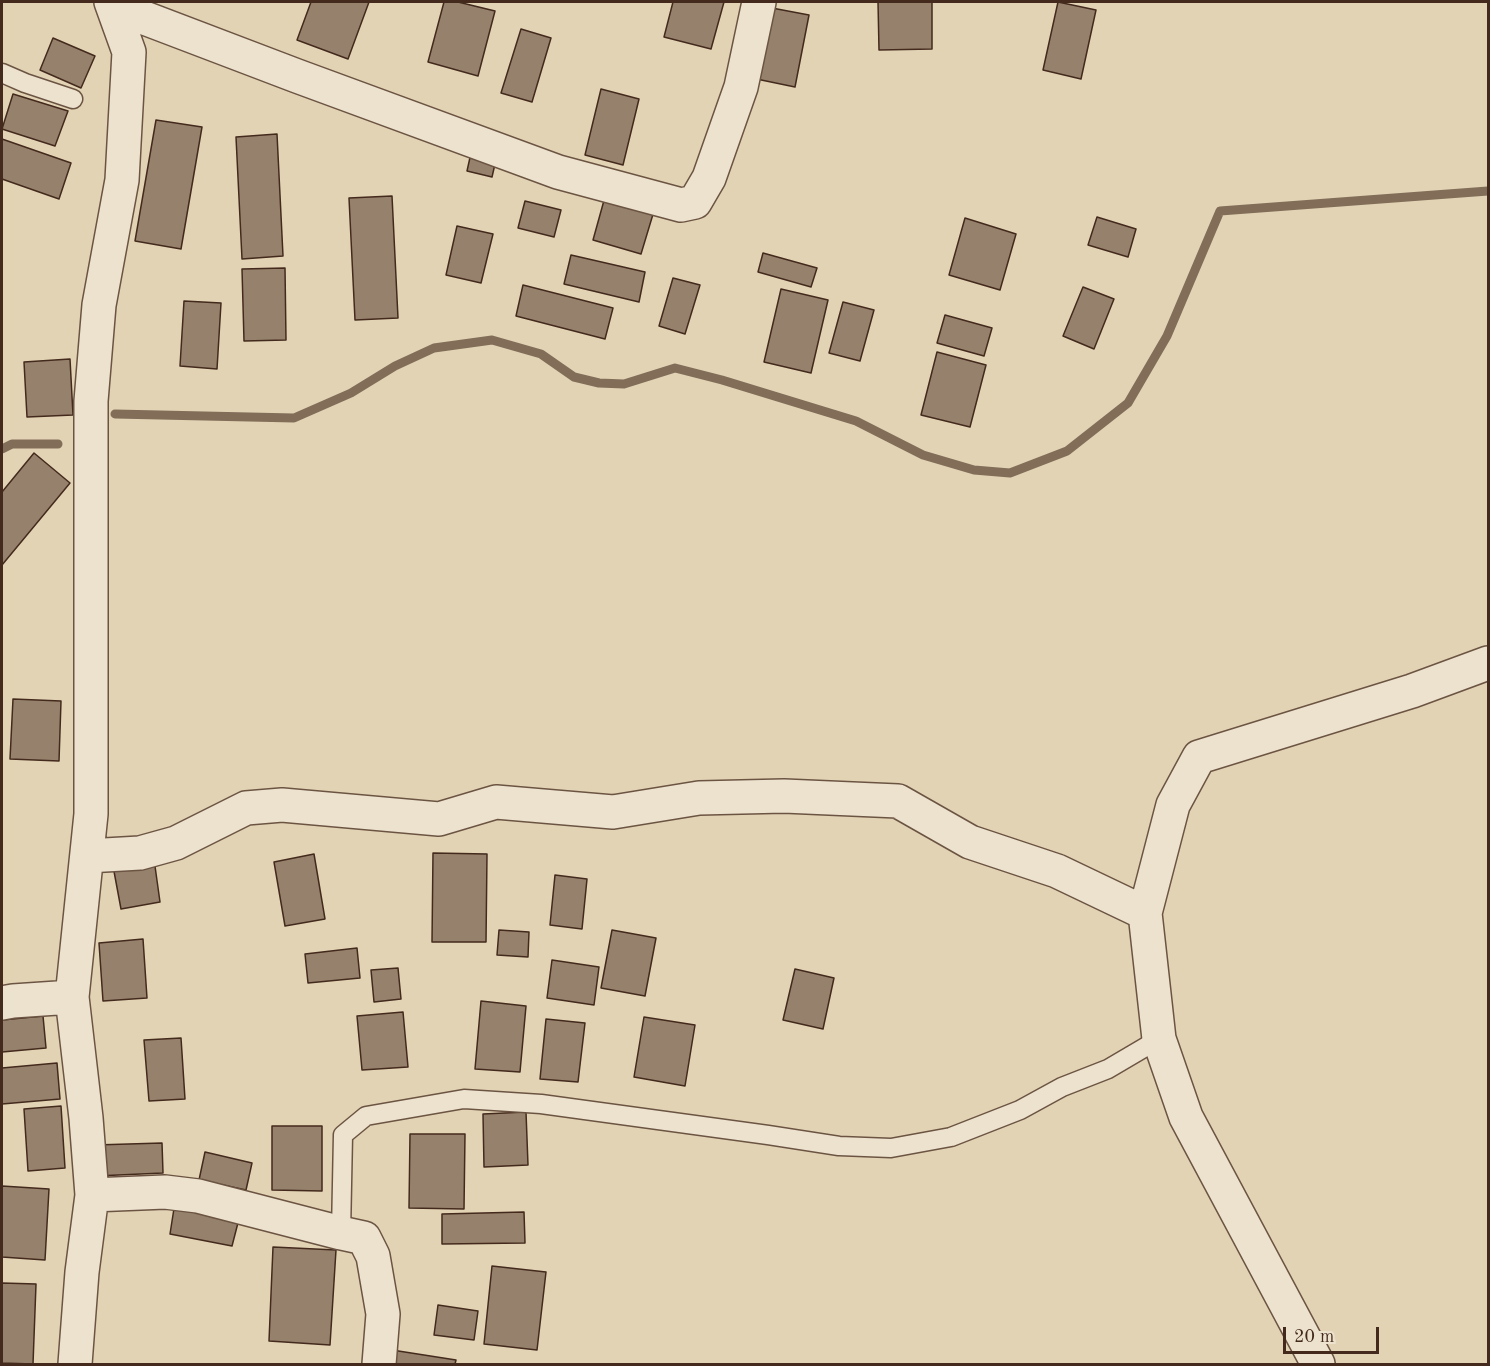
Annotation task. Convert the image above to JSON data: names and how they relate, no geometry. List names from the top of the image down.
{
  "scale_bar": "20 m"
}
